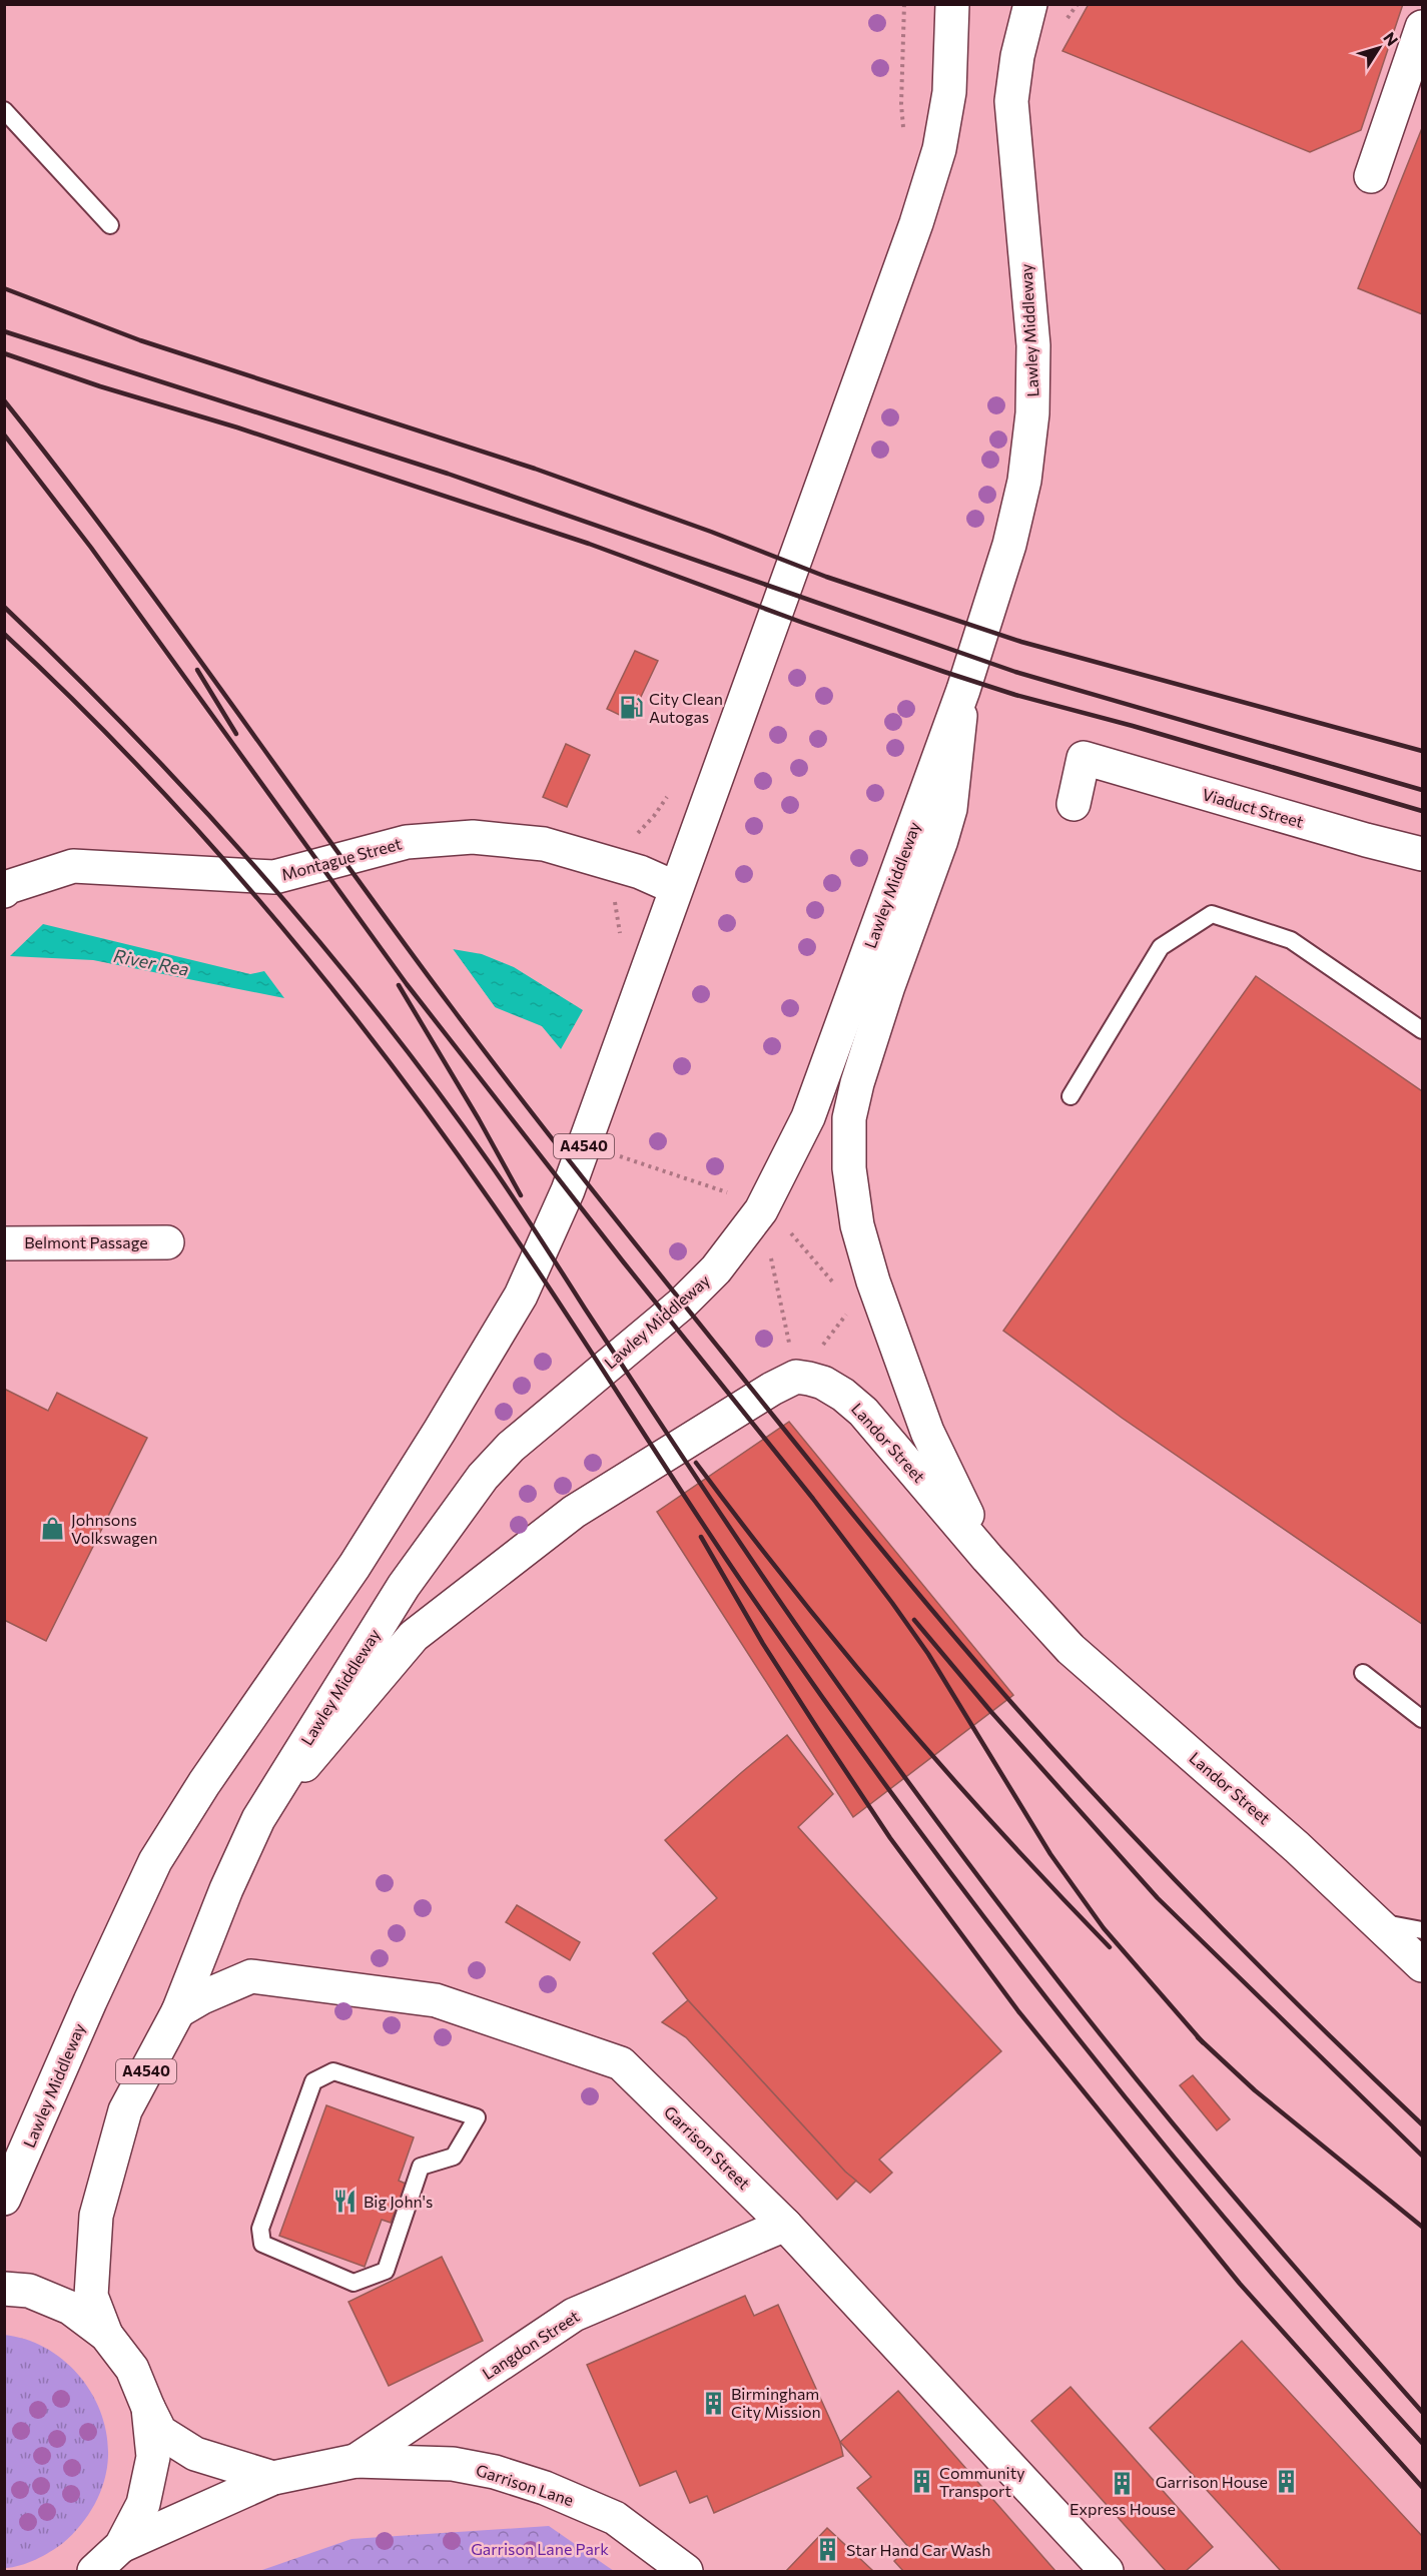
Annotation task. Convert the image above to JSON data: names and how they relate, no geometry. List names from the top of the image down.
{
  "streets": {
    "main road": [
      "Lawley Middleway",
      "Viaduct Street",
      "Montague Street",
      "A4540",
      "Belmont Passage",
      "Landor Street",
      "Garrison Street",
      "Langdon Street",
      "Garrison Lane"
    ]
  },
  "crossings": [
    ["Lawley Middleway", "Montague Street"],
    ["Lawley Middleway", "A4540"],
    ["Lawley Middleway", "Garrison Street"],
    ["A4540", "Garrison Lane"],
    ["Garrison Street", "Langdon Street"],
    ["Langdon Street", "Garrison Lane"]
  ],
  "water": ["River Rea"],
  "parks": ["Garrison Lane Park"],
  "places": {
    "fuel station": ["City Clean Autogas"],
    "shop": ["Johnsons Volkswagen"],
    "restaurant": ["Big John's"],
    "building": [
      "Birmingham City Mission",
      "Community Transport",
      "Garrison House",
      "Express House",
      "Star Hand Car Wash"
    ]
  },
  "north": "top right"
}
